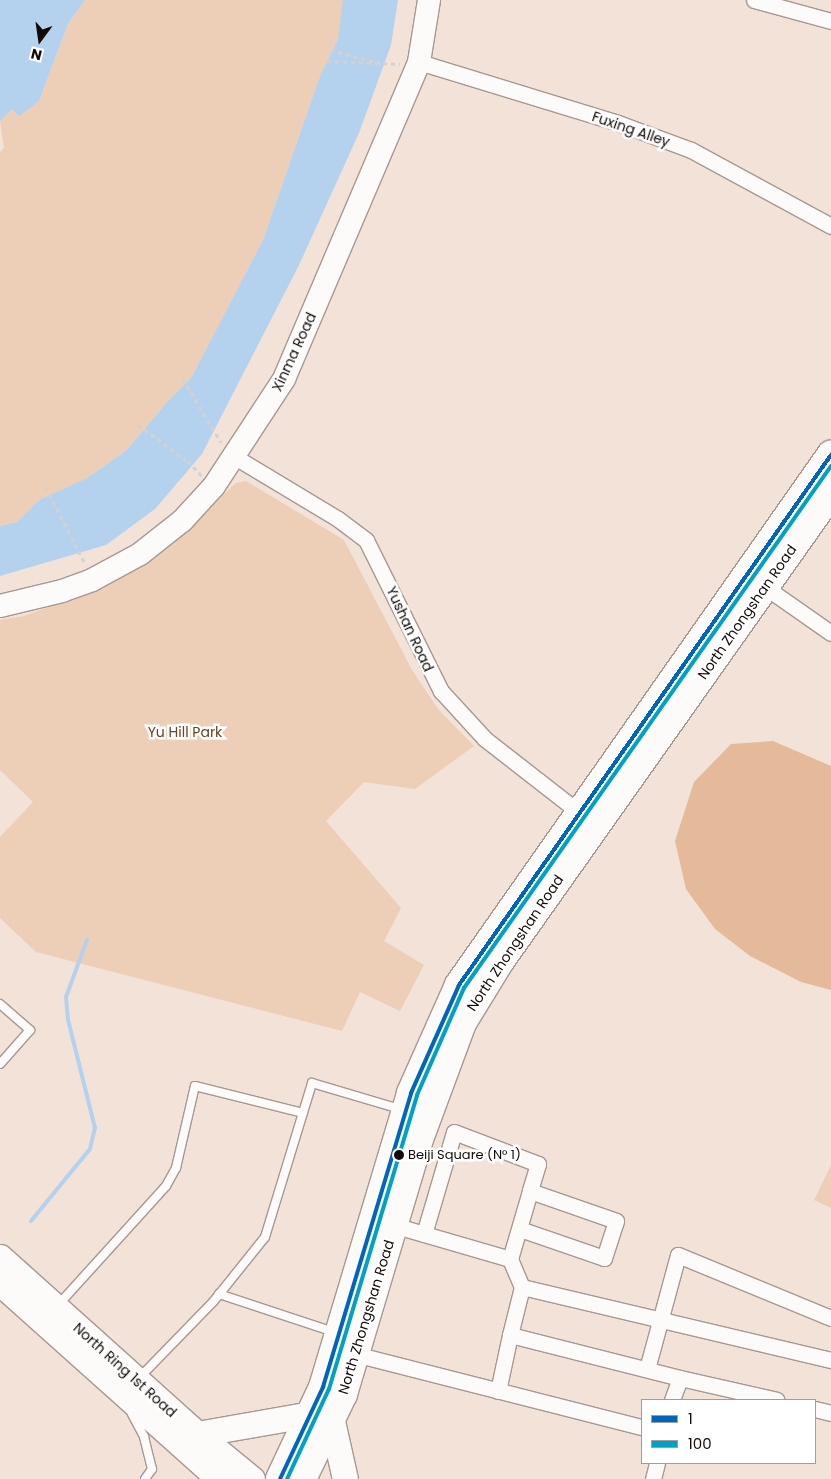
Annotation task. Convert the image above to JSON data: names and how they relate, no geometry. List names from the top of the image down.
{
  "streets": {
    "highway": ["North Zhongshan Road"],
    "main road": ["North Ring 1st Road"],
    "street": ["Fuxing Alley", "Xinma Road", "Yushan Road"]
  },
  "crossings": [
    ["Fuxing Alley", "Xinma Road"],
    ["Xinma Road", "Yushan Road"],
    ["North Zhongshan Road", "Yushan Road"]
  ],
  "parks": ["Yu Hill Park"],
  "places": ["Beiji Square (N° 1)"],
  "lines": ["transit line 1", "transit line 100"],
  "legend": ["1", "100"],
  "north": "bottom"
}
